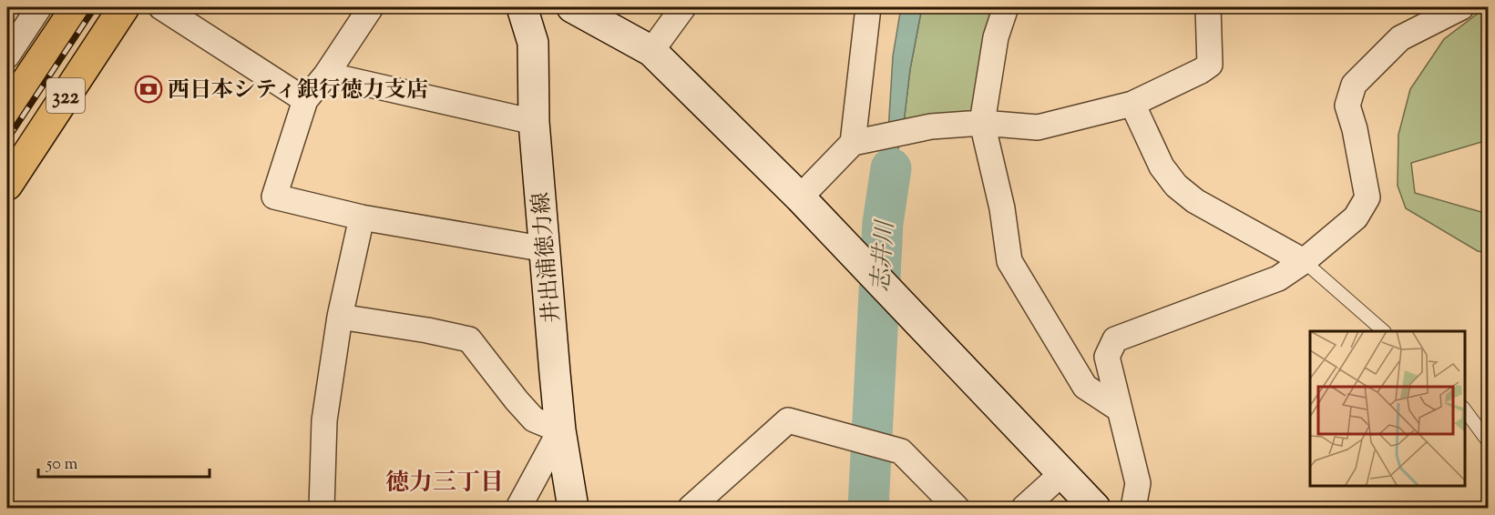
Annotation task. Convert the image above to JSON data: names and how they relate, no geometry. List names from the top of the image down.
{
  "streets": {
    "highway": ["322"],
    "street": ["井出浦徳力線"]
  },
  "districts": ["徳力三丁目"],
  "water": ["志井川"],
  "places": {
    "bank": ["西日本シティ銀行徳力支店"]
  },
  "scale_bar": "50 m"
}
